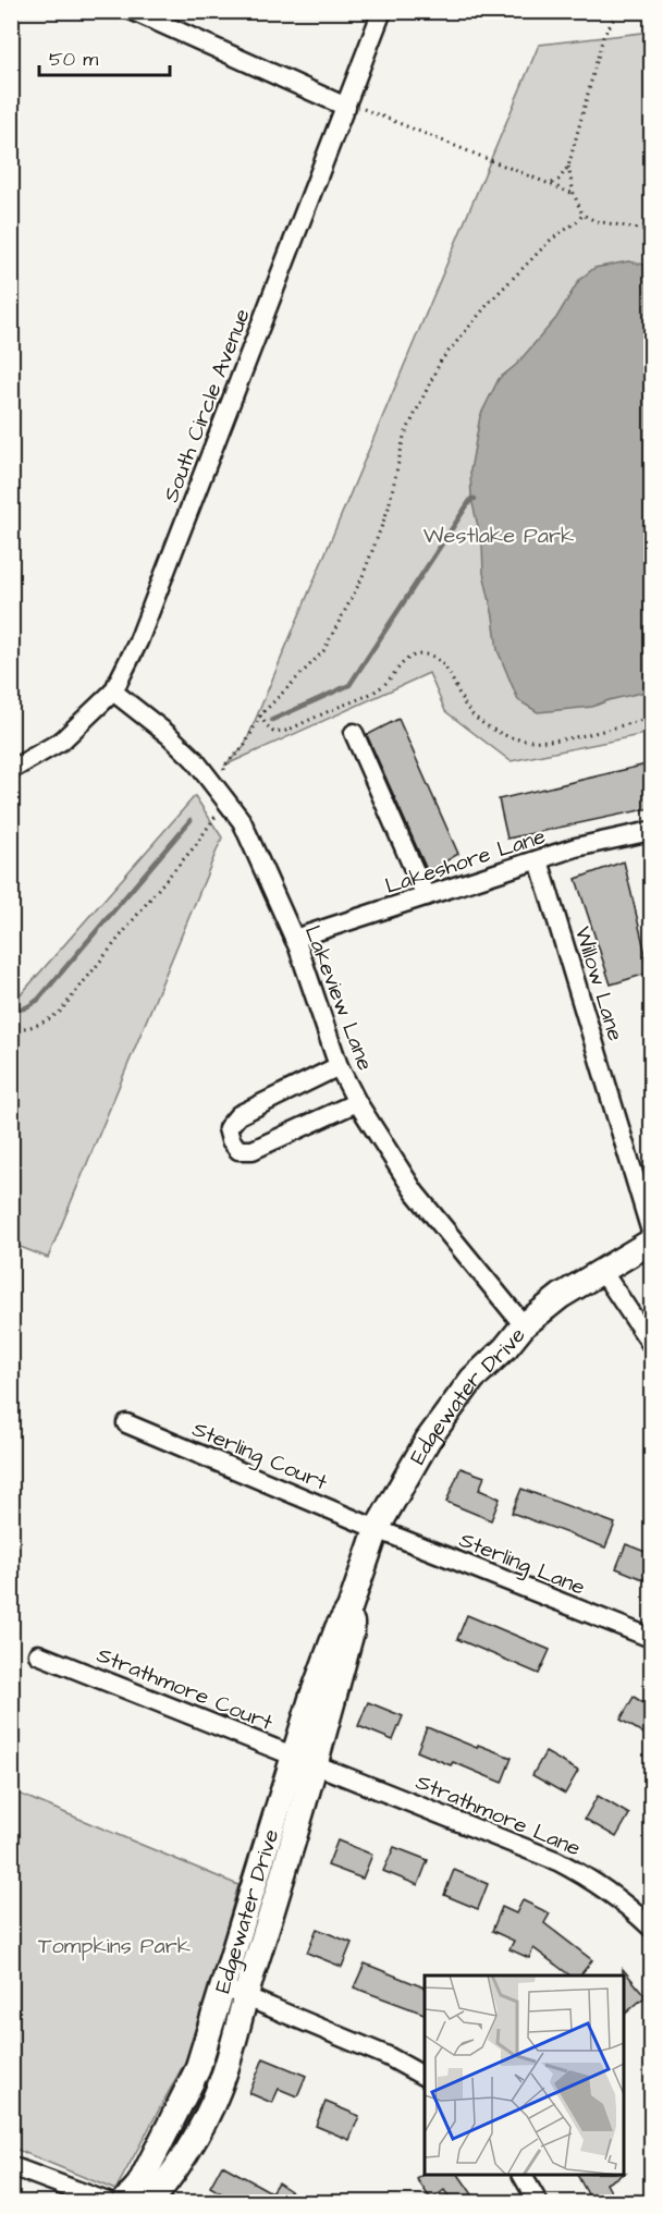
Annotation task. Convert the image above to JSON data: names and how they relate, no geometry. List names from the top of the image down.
{
  "streets": {
    "street": [
      "South Circle Avenue",
      "Lakeshore Lane",
      "Willow Lane",
      "Lakeview Lane",
      "Edgewater Drive",
      "Sterling Court",
      "Sterling Lane",
      "Strathmore Court",
      "Strathmore Lane"
    ]
  },
  "crossings": [
    ["South Circle Avenue", "Lakeview Lane"],
    ["Lakeshore Lane", "Willow Lane"],
    ["Lakeshore Lane", "Lakeview Lane"],
    ["Lakeview Lane", "Edgewater Drive"],
    ["Edgewater Drive", "Sterling Court"],
    ["Edgewater Drive", "Sterling Lane"],
    ["Edgewater Drive", "Strathmore Court"],
    ["Edgewater Drive", "Strathmore Lane"],
    ["Sterling Court", "Sterling Lane"],
    ["Strathmore Court", "Strathmore Lane"]
  ],
  "parks": ["Westlake Park", "Tompkins Park"],
  "scale_bar": "50 m"
}
